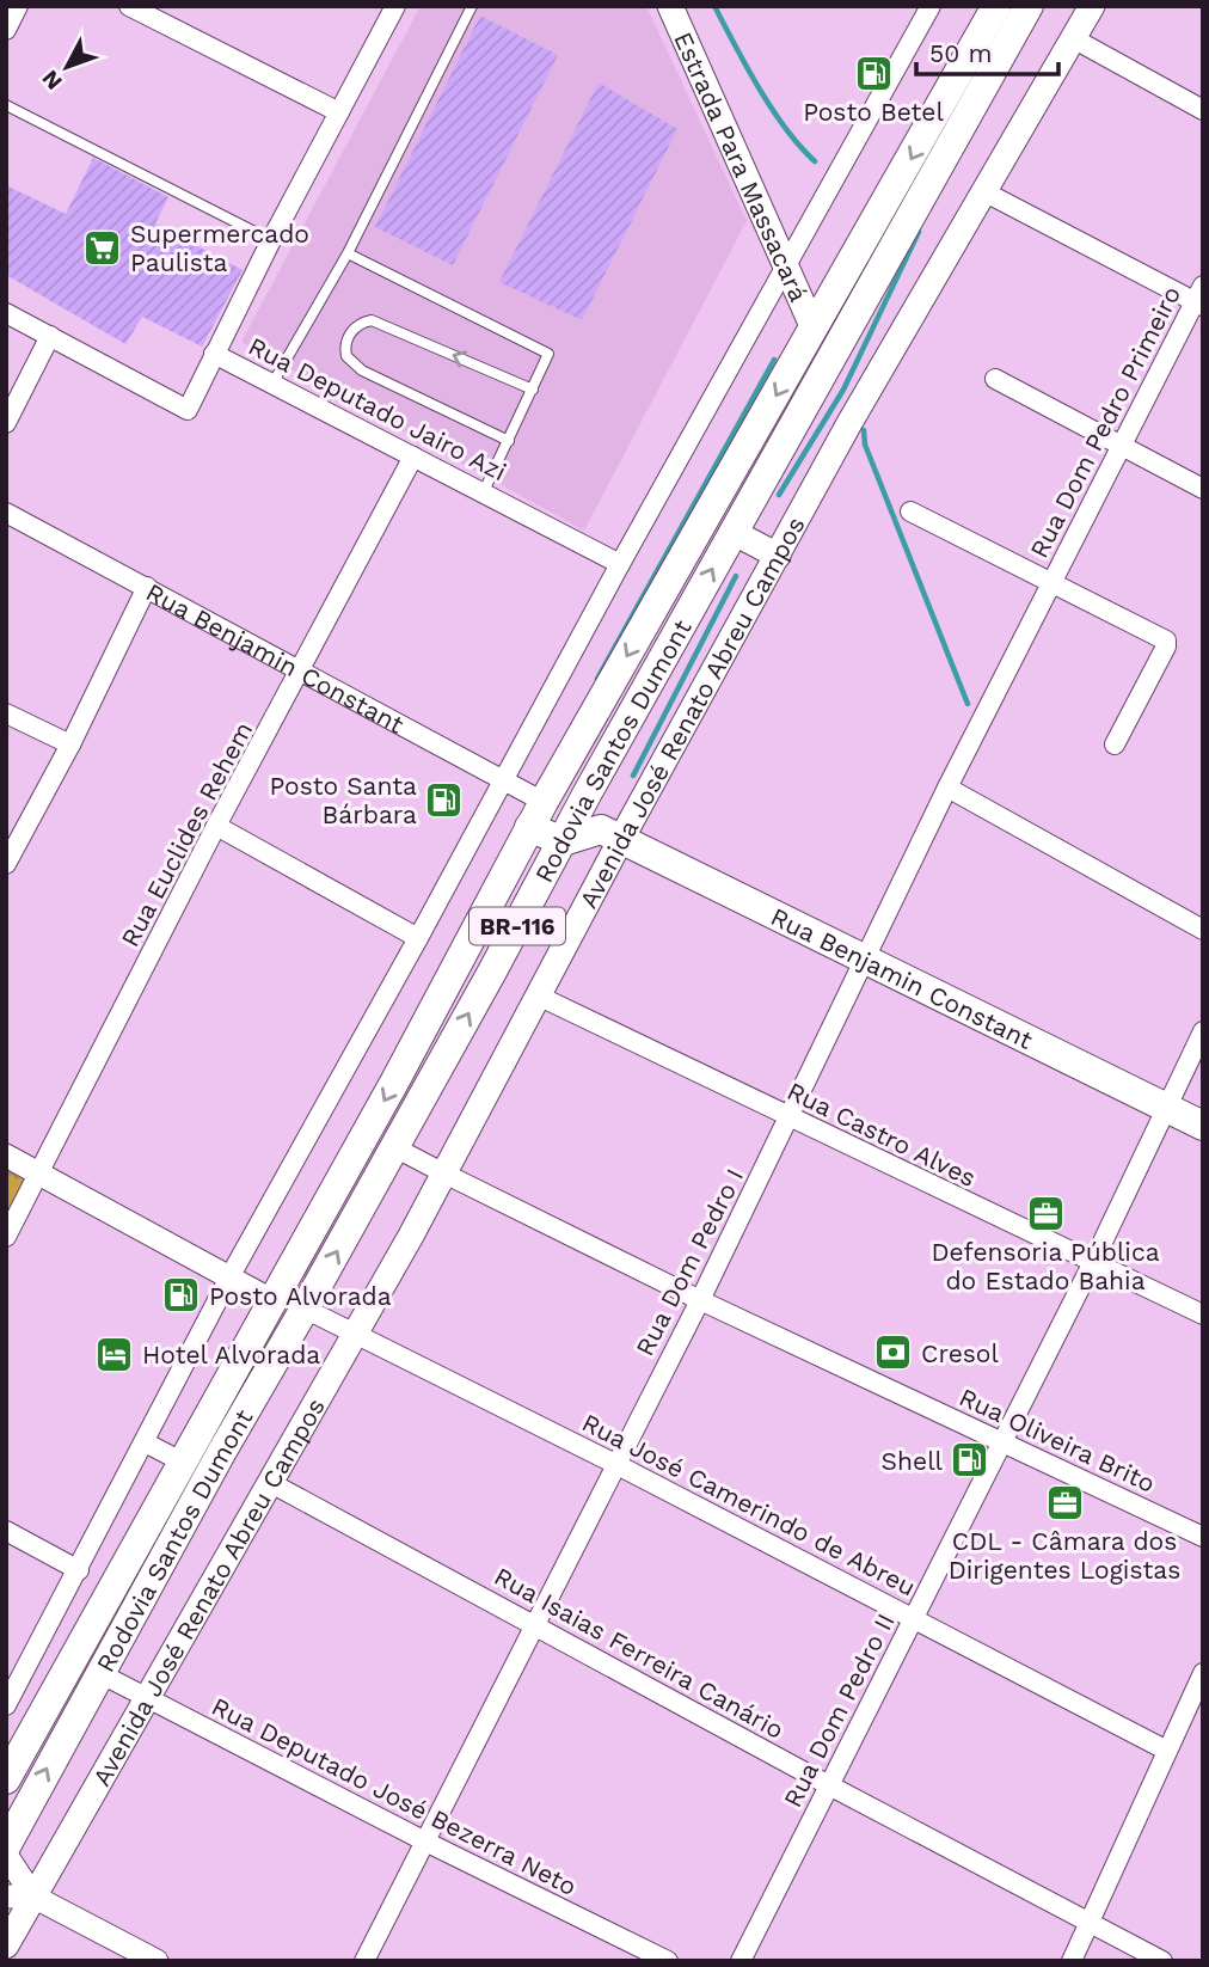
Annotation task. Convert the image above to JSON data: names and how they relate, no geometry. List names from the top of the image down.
{
  "streets": {
    "main road": [
      "Estrada Para Massacará",
      "Rua Benjamin Constant",
      "Avenida José Renato Abreu Campos",
      "Rodovia Santos Dumont",
      "BR-116"
    ],
    "street": [
      "Rua Deputado Jairo Azi",
      "Rua Dom Pedro Primeiro",
      "Rua Euclides Rehem",
      "Rua Castro Alves",
      "Rua Dom Pedro I",
      "Rua Oliveira Brito",
      "Rua José Camerindo de Abreu",
      "Rua Isaias Ferreira Canário",
      "Rua Dom Pedro II",
      "Rua Deputado José Bezerra Neto"
    ]
  },
  "crossings": [
    ["Estrada Para Massacará", "Rodovia Santos Dumont"],
    ["Rua Deputado Jairo Azi", "Rua Euclides Rehem"],
    ["Rua Dom Pedro Primeiro", "Rua Dom Pedro I"],
    ["Rua Benjamin Constant", "Avenida José Renato Abreu Campos"],
    ["Rua Benjamin Constant", "Rodovia Santos Dumont"],
    ["Rua Benjamin Constant", "Rua Euclides Rehem"],
    ["Rua Benjamin Constant", "Rua Dom Pedro I"],
    ["Rua Benjamin Constant", "Rua Dom Pedro II"],
    ["Avenida José Renato Abreu Campos", "Rua Castro Alves"],
    ["Avenida José Renato Abreu Campos", "Rua Oliveira Brito"],
    ["Avenida José Renato Abreu Campos", "Rua José Camerindo de Abreu"],
    ["Avenida José Renato Abreu Campos", "Rua Isaias Ferreira Canário"],
    ["Avenida José Renato Abreu Campos", "Rua Deputado José Bezerra Neto"],
    ["Rodovia Santos Dumont", "Rua Oliveira Brito"],
    ["Rodovia Santos Dumont", "Rua José Camerindo de Abreu"],
    ["Rodovia Santos Dumont", "Rua Deputado José Bezerra Neto"],
    ["Rua Castro Alves", "Rua Dom Pedro I"],
    ["Rua Castro Alves", "Rua Dom Pedro II"],
    ["Rua Dom Pedro I", "Rua Oliveira Brito"],
    ["Rua Dom Pedro I", "Rua José Camerindo de Abreu"],
    ["Rua Dom Pedro I", "Rua Isaias Ferreira Canário"],
    ["Rua Dom Pedro I", "Rua Deputado José Bezerra Neto"],
    ["Rua Oliveira Brito", "Rua Dom Pedro II"],
    ["Rua José Camerindo de Abreu", "Rua Dom Pedro II"],
    ["Rua Isaias Ferreira Canário", "Rua Dom Pedro II"]
  ],
  "places": {
    "fuel station": [
      "Posto Betel",
      "Posto Santa Bárbara",
      "Posto Alvorada",
      "Shell"
    ],
    "supermarket": ["Supermercado Paulista"],
    "office": ["Defensoria Pública do Estado Bahia", "CDL - Câmara dos Dirigentes Logistas"],
    "bank": ["Cresol"],
    "hotel": ["Hotel Alvorada"]
  },
  "scale_bar": "50 m",
  "north": "bottom left"
}
